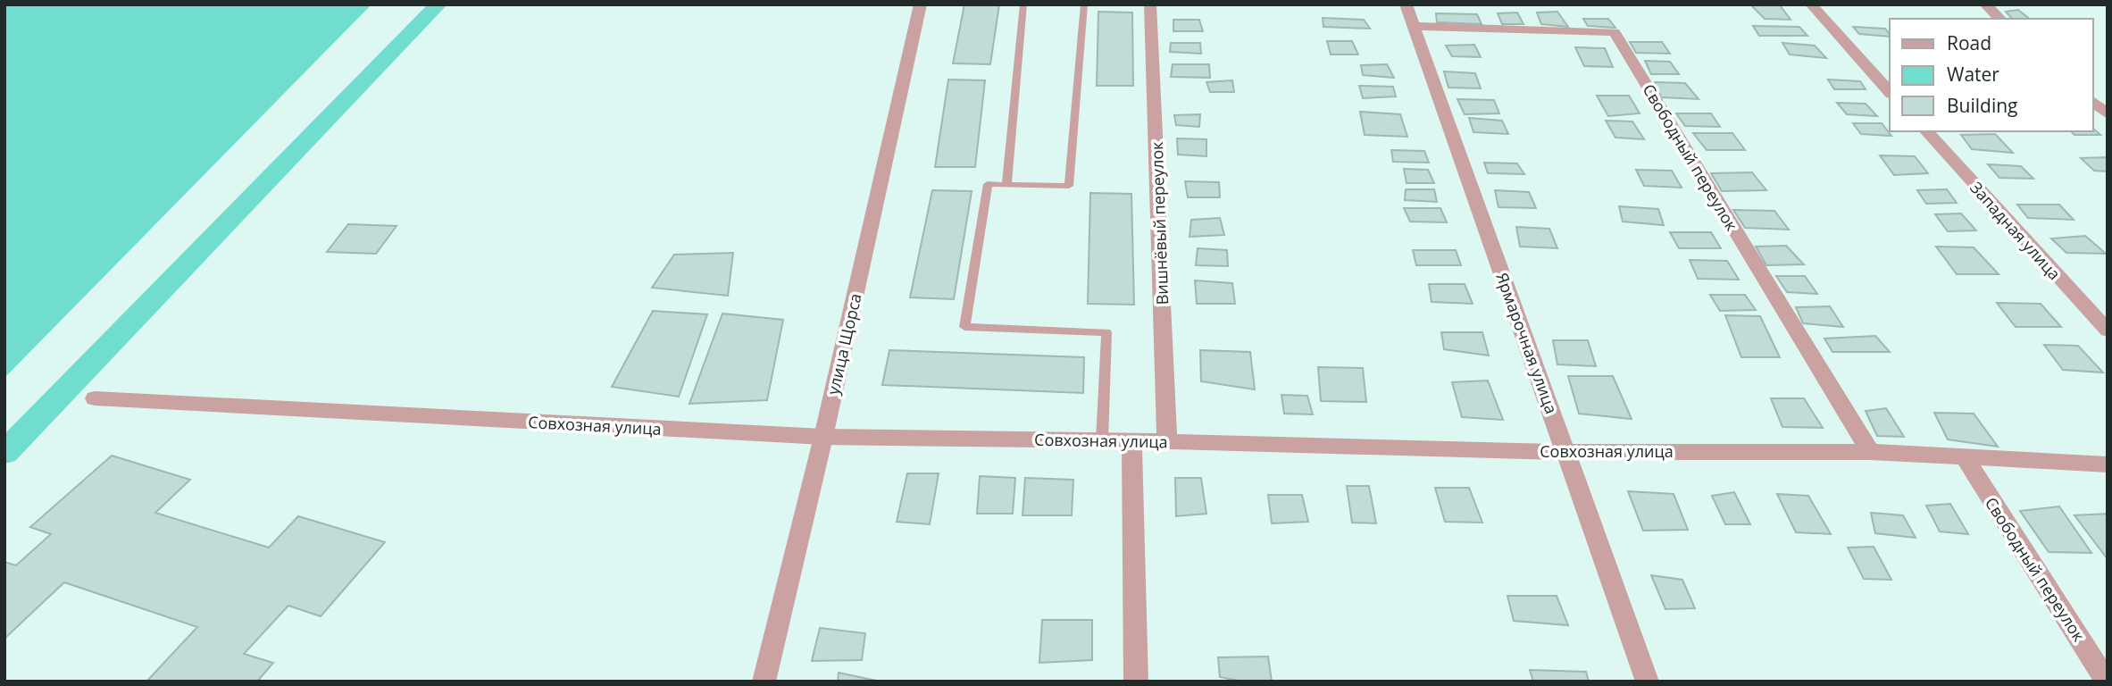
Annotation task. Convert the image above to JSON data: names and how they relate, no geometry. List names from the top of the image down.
{
  "streets": {
    "street": [
      "Свободный переулок",
      "Вишнёвый переулок",
      "Западная улица",
      "Ярмарочная улица",
      "улица Щорса",
      "Совхозная улица"
    ]
  },
  "crossings": [
    ["Свободный переулок", "Ярмарочная улица"],
    ["Свободный переулок", "Совхозная улица"],
    ["Вишнёвый переулок", "Совхозная улица"],
    ["Ярмарочная улица", "Совхозная улица"],
    ["улица Щорса", "Совхозная улица"]
  ],
  "legend": ["Road", "Water", "Building"]
}
